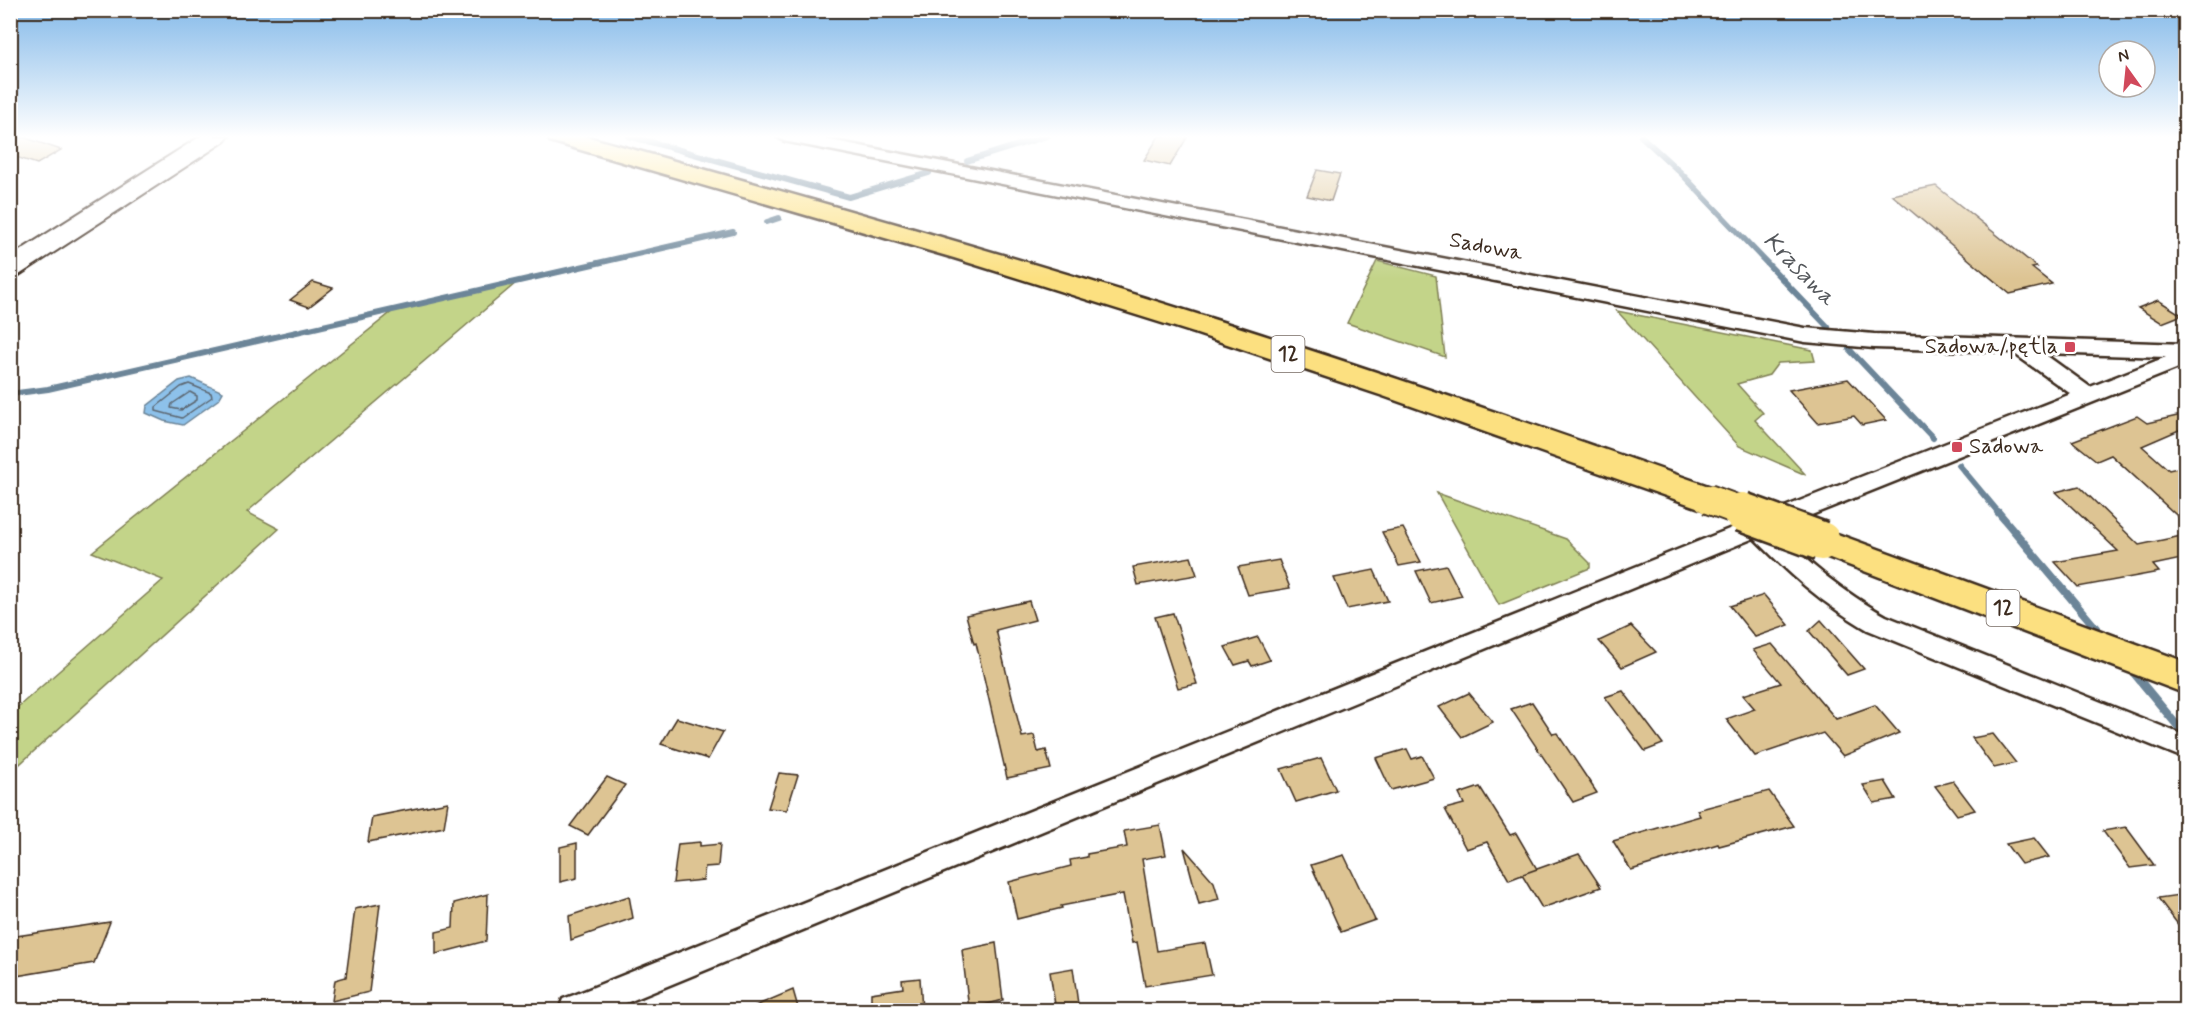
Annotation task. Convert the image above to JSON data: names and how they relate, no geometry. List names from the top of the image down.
{
  "streets": {
    "highway": ["12"],
    "street": ["Sadowa"]
  },
  "water": ["Krasawa"],
  "places": {
    "transit": ["Sadowa/pętla", "Sadowa"]
  },
  "north": "top"
}
